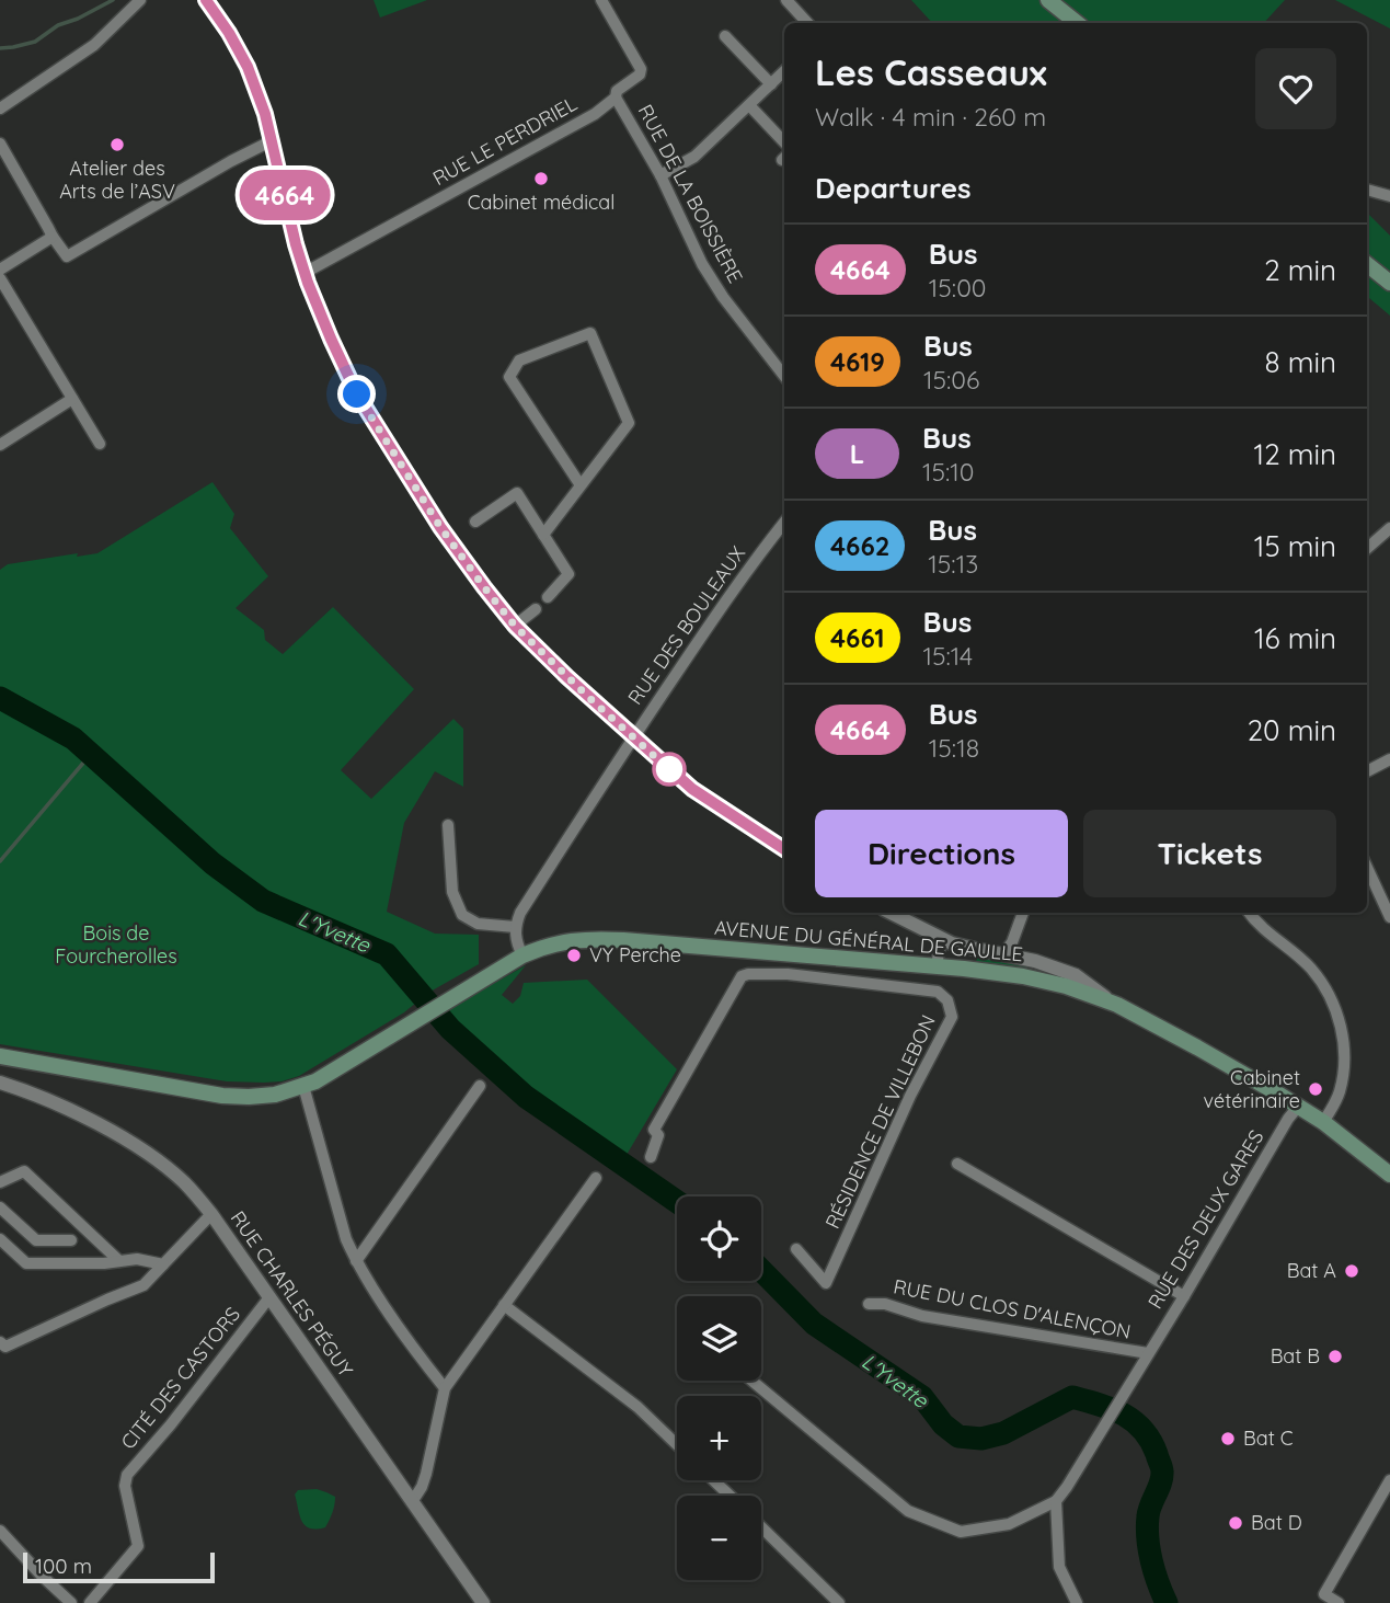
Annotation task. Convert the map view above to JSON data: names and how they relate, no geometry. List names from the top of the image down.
{
  "streets": {
    "main road": ["AVENUE DU GÉNÉRAL DE GAULLE"],
    "street": [
      "RUE LE PERDRIEL",
      "RUE DE LA BOISSIÈRE",
      "RUE DES BOULEAUX",
      "RÉSIDENCE DE VILLEBON",
      "RUE DES DEUX GARES",
      "RUE CHARLES PÉGUY",
      "RUE DU CLOS D'ALENÇON",
      "CITÉ DES CASTORS"
    ]
  },
  "crossings": [
    ["RUE LE PERDRIEL", "RUE DE LA BOISSIÈRE"],
    ["AVENUE DU GÉNÉRAL DE GAULLE", "RUE DES DEUX GARES"],
    ["RUE DES DEUX GARES", "RUE DU CLOS D'ALENÇON"],
    ["RUE CHARLES PÉGUY", "CITÉ DES CASTORS"]
  ],
  "water": ["L'Yvette"],
  "parks": ["Bois de Fourcherolles"],
  "places": [
    "Atelier des Arts de l’ASV",
    "Cabinet médical",
    "VY Perche",
    "Cabinet vétérinaire",
    "Bat A",
    "Bat B",
    "Bat C",
    "Bat D"
  ],
  "lines": ["bus line 4664"],
  "scale_bar": "100 m",
  "page": {
    "on_map": "4664",
    "heading": [
      ["Les Casseaux", "Walk · 4 min · 260 m"],
      "Departures"
    ],
    "list": [
      {
        "mark": "4664",
        "name": "Bus",
        "note": "15:00",
        "value": "2 min"
      },
      {
        "mark": "4619",
        "name": "Bus",
        "note": "15:06",
        "value": "8 min"
      },
      {
        "mark": "L",
        "name": "Bus",
        "note": "15:10",
        "value": "12 min"
      },
      {
        "mark": "4662",
        "name": "Bus",
        "note": "15:13",
        "value": "15 min"
      },
      {
        "mark": "4661",
        "name": "Bus",
        "note": "15:14",
        "value": "16 min"
      },
      {
        "mark": "4664",
        "name": "Bus",
        "note": "15:18",
        "value": "20 min"
      }
    ],
    "buttons": ["Directions", "Tickets"],
    "map_buttons": ["+", "−"],
    "scale": "100 m"
  }
}
